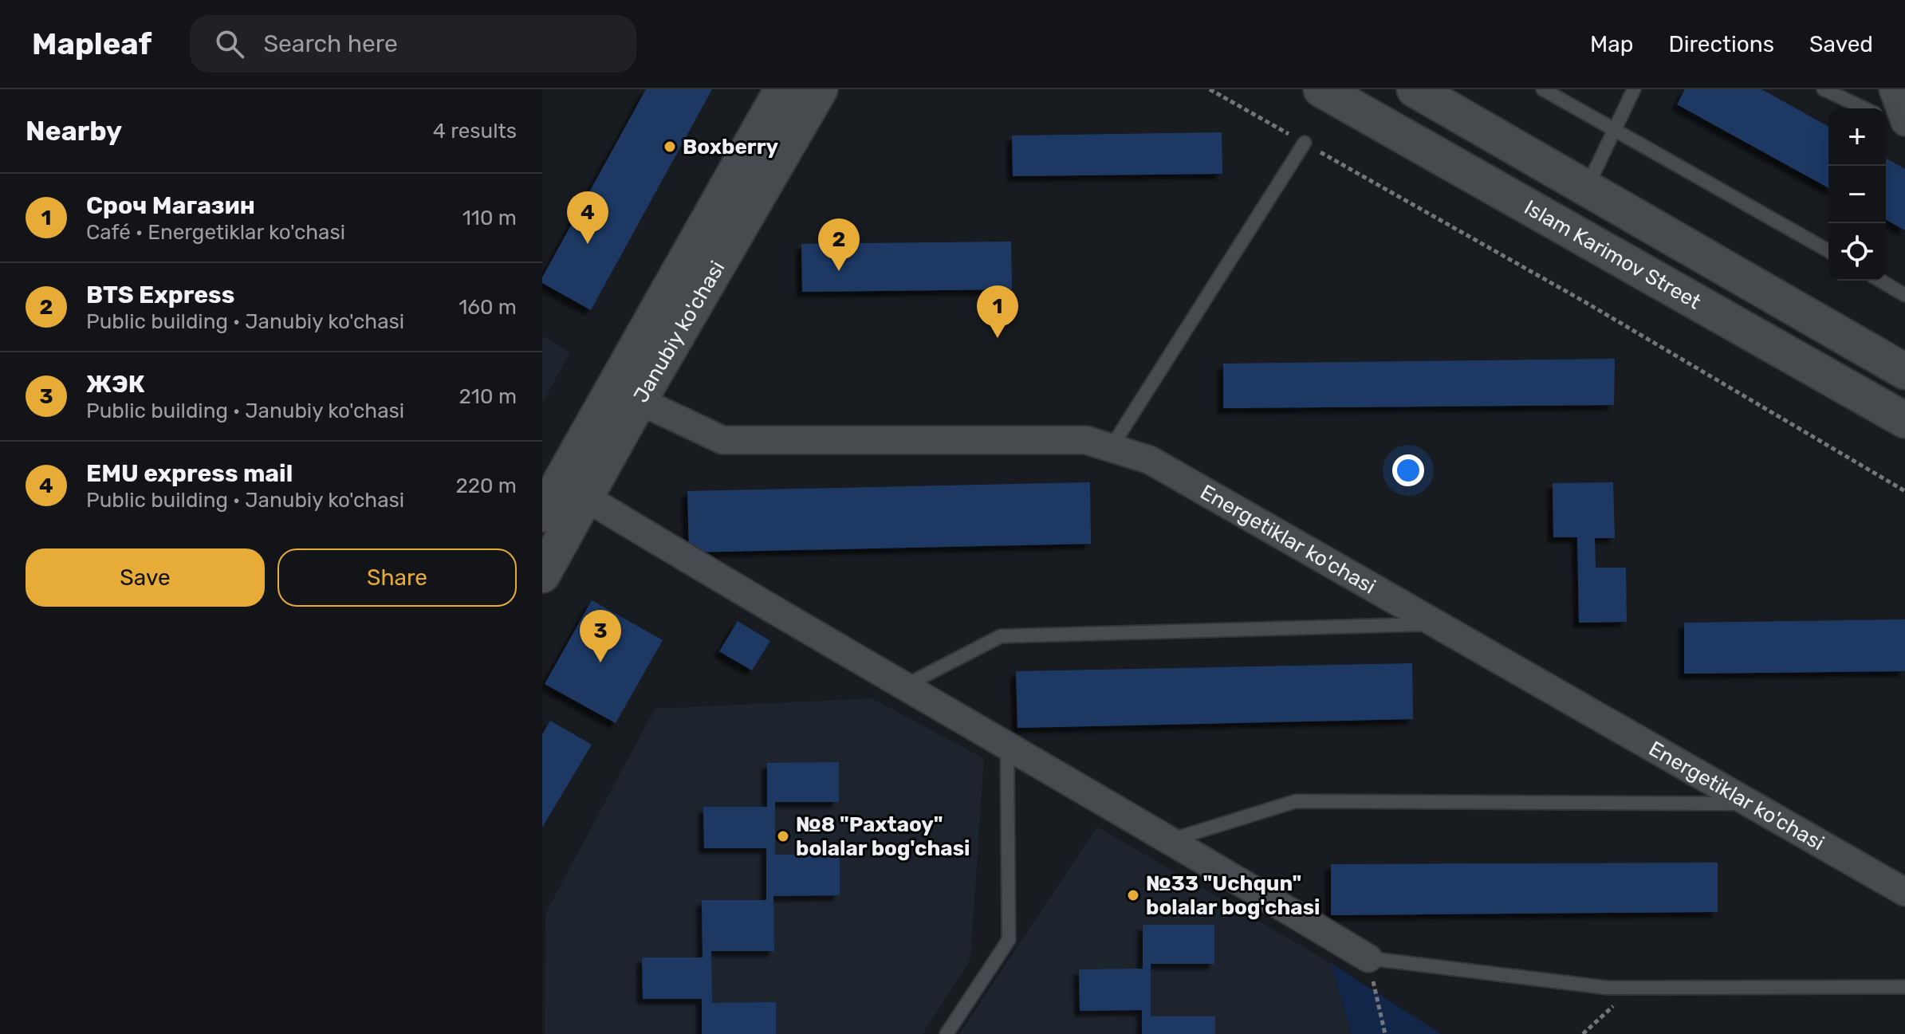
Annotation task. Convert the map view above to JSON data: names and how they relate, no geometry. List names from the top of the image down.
{
  "streets": {
    "main road": ["Islam Karimov Street", "Janubiy ko'chasi"],
    "street": ["Energetiklar ko'chasi"]
  },
  "crossings": [
    ["Janubiy ko'chasi", "Energetiklar ko'chasi"]
  ],
  "places": ["Boxberry", "№8 \"Paxtaoy\" bolalar bog'chasi", "№33 \"Uchqun\" bolalar bog'chasi"],
  "page": {
    "header": "Mapleaf",
    "search": "Search here",
    "nav": ["Map", "Directions", "Saved"],
    "heading": ["Nearby", "4 results"],
    "map_buttons": ["+", "−"],
    "list": [
      {
        "mark": "1",
        "name": "Сроч Магазин",
        "note": "Café · Energetiklar ko'chasi",
        "value": "110 m"
      },
      {
        "mark": "2",
        "name": "BTS Express",
        "note": "Public building · Janubiy ko'chasi",
        "value": "160 m"
      },
      {
        "mark": "3",
        "name": "ЖЭК",
        "note": "Public building · Janubiy ko'chasi",
        "value": "210 m"
      },
      {
        "mark": "4",
        "name": "EMU express mail",
        "note": "Public building · Janubiy ko'chasi",
        "value": "220 m"
      }
    ],
    "pins": [
      "4",
      "2",
      "1",
      "3"
    ],
    "buttons": ["Save", "Share"]
  }
}
